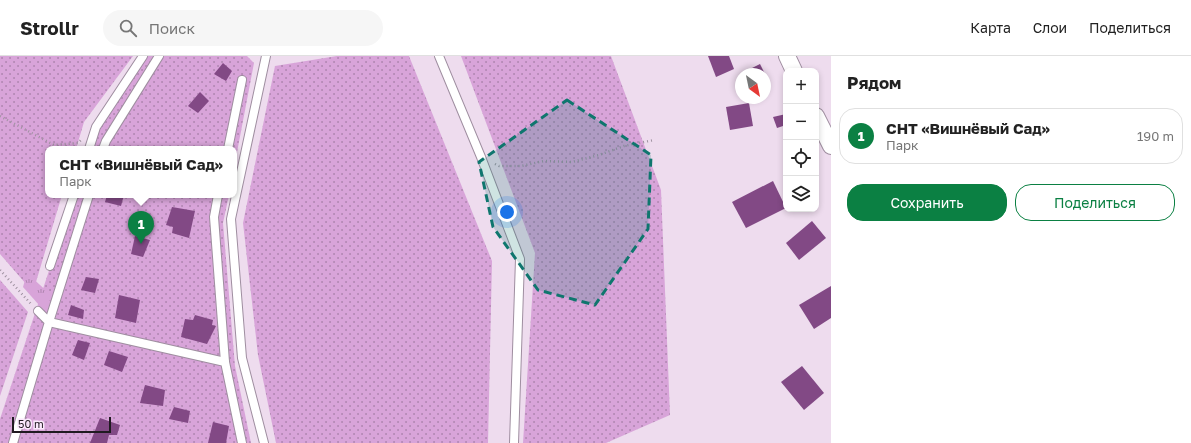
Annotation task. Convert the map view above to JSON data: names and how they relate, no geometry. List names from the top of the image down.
{
  "scale_bar": "50 m",
  "north": "bottom right",
  "page": {
    "header": "Strollr",
    "search": "Поиск",
    "nav": ["Карта", "Слои", "Поделиться"],
    "heading": "Рядом",
    "map_buttons": ["+", "−"],
    "list": [
      {
        "mark": "1",
        "name": "СНТ «Вишнёвый Сад»",
        "note": "Парк",
        "value": "190 m"
      }
    ],
    "popup": ["СНТ «Вишнёвый Сад»", "Парк"],
    "buttons": ["Сохранить", "Поделиться"],
    "pins": "1",
    "scale": "50 m"
  }
}
